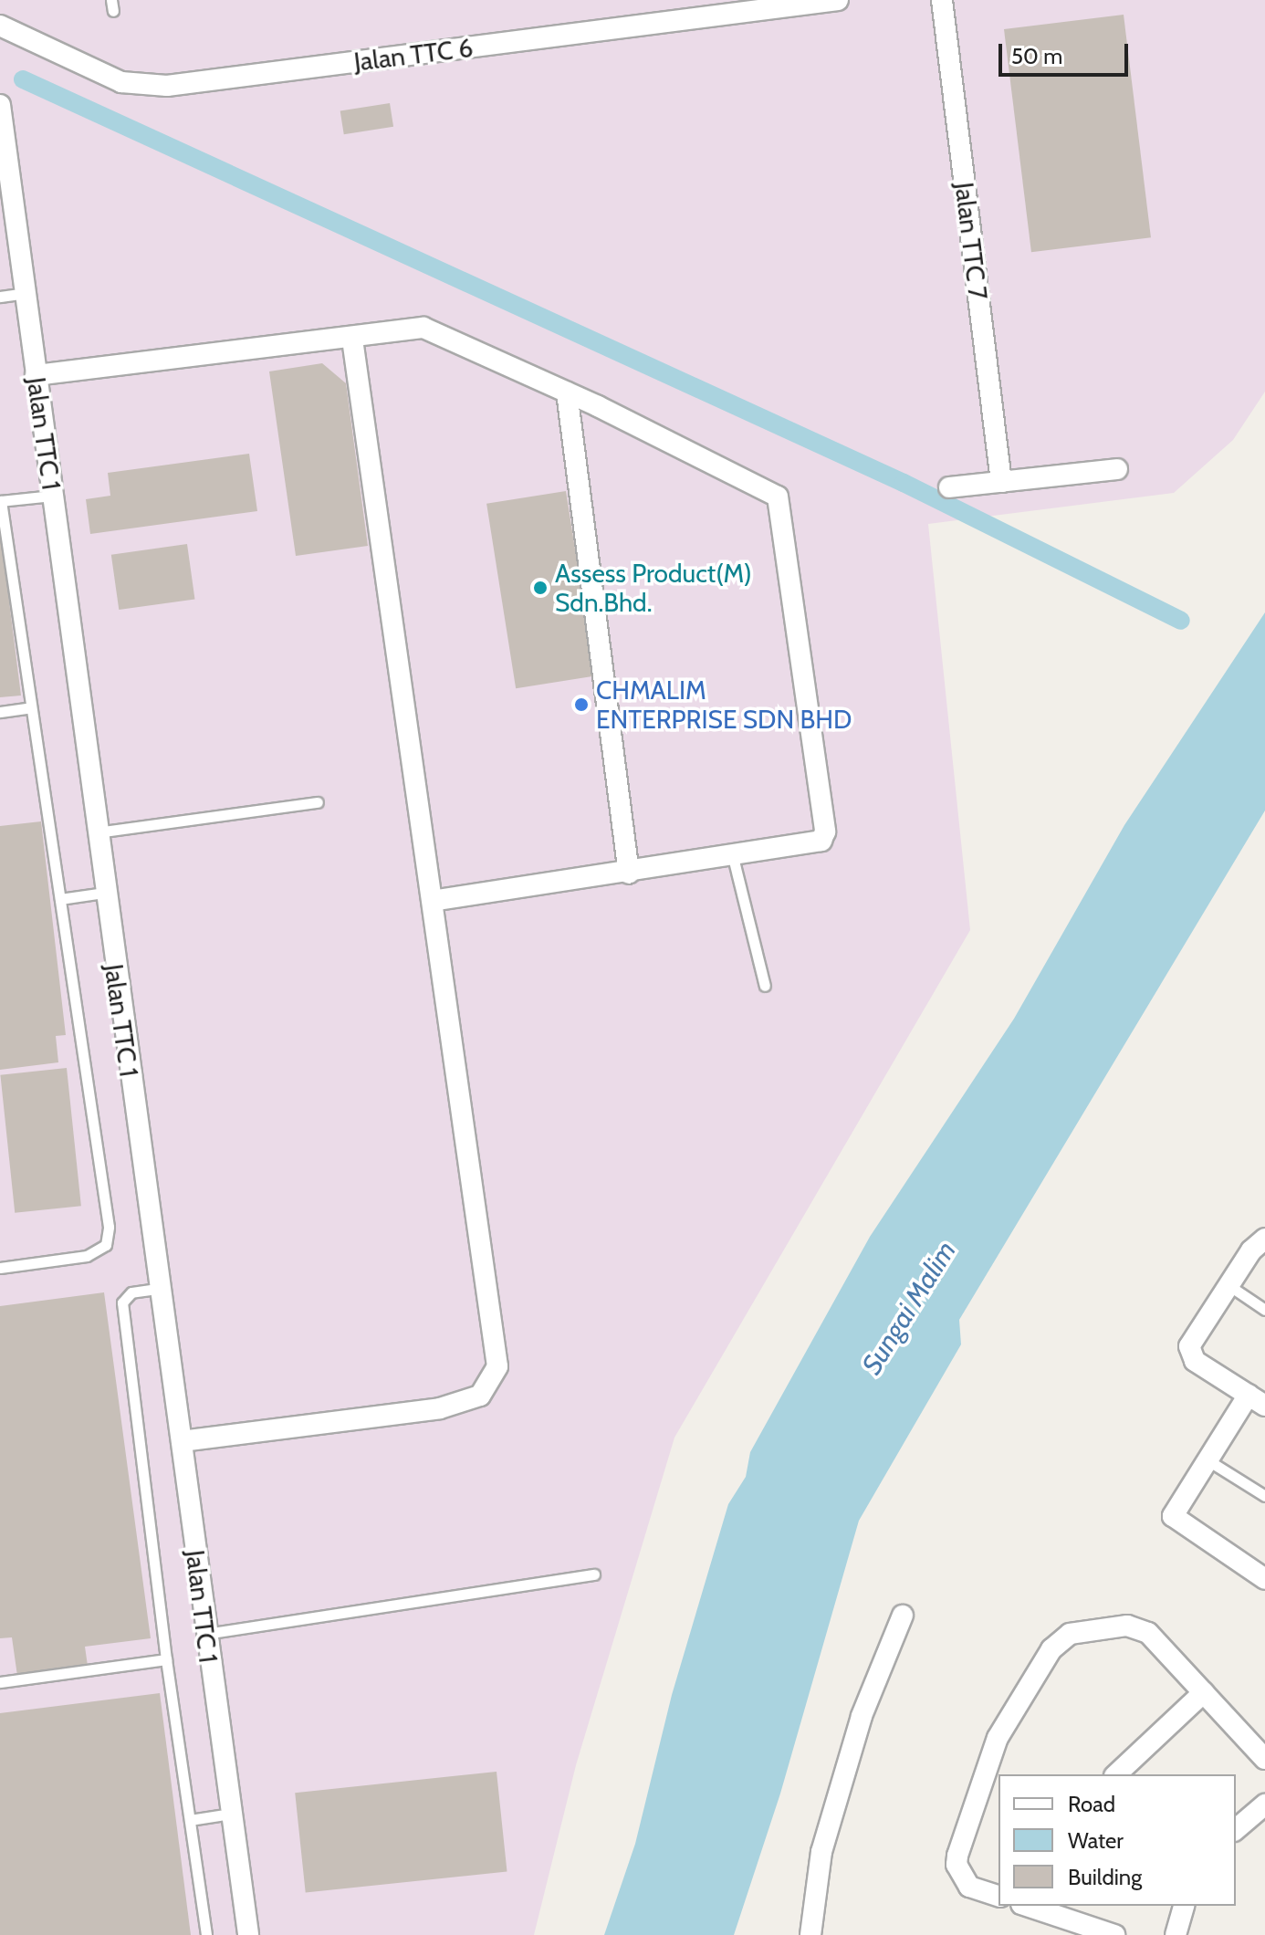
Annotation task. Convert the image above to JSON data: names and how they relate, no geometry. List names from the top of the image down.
{
  "streets": {
    "street": ["Jalan TTC 6", "Jalan TTC 7", "Jalan TTC 1"]
  },
  "water": ["Sungai Malim"],
  "places": ["Assess Product(M) Sdn.Bhd.", "CHMALIM ENTERPRISE SDN BHD"],
  "legend": ["Road", "Water", "Building"],
  "scale_bar": "50 m"
}
